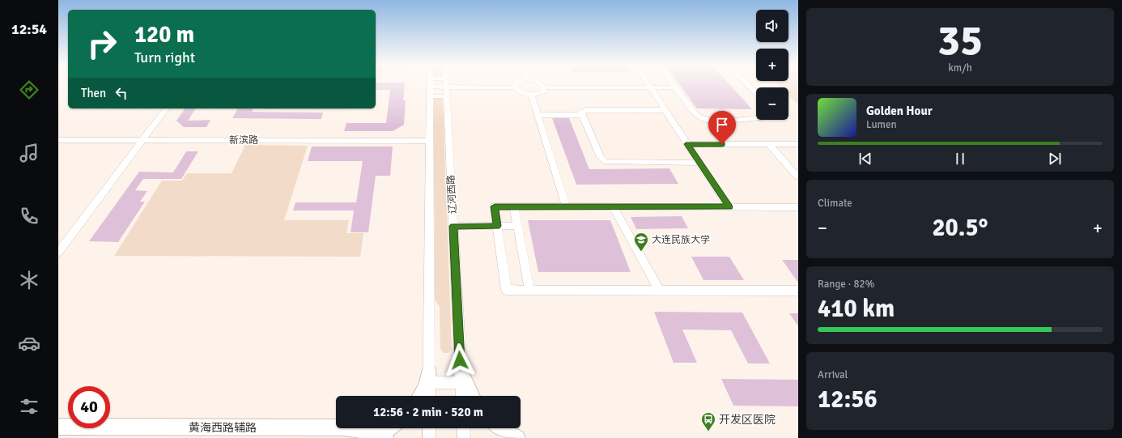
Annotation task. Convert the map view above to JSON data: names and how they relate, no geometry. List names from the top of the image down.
{
  "streets": {
    "main road": ["黄海西路辅路"],
    "street": ["新滨路", "辽河西路"]
  },
  "places": {
    "school or university": ["大连民族大学"],
    "bus stop": ["开发区医院"]
  },
  "page": {
    "tabs": "12:54",
    "tile": [
      ["35", "km/h"],
      "Climate",
      ["Range · 82%", "410 km"],
      ["Arrival", "12:56"]
    ],
    "map_buttons": ["+", "−"],
    "turn": ["120 m", "Turn right"],
    "then": "Then",
    "song": ["Golden Hour", "Lumen"],
    "heat": ["−", "20.5°", "+"],
    "limit": "40",
    "trip": "12:56 · 2 min · 520 m"
  }
}
